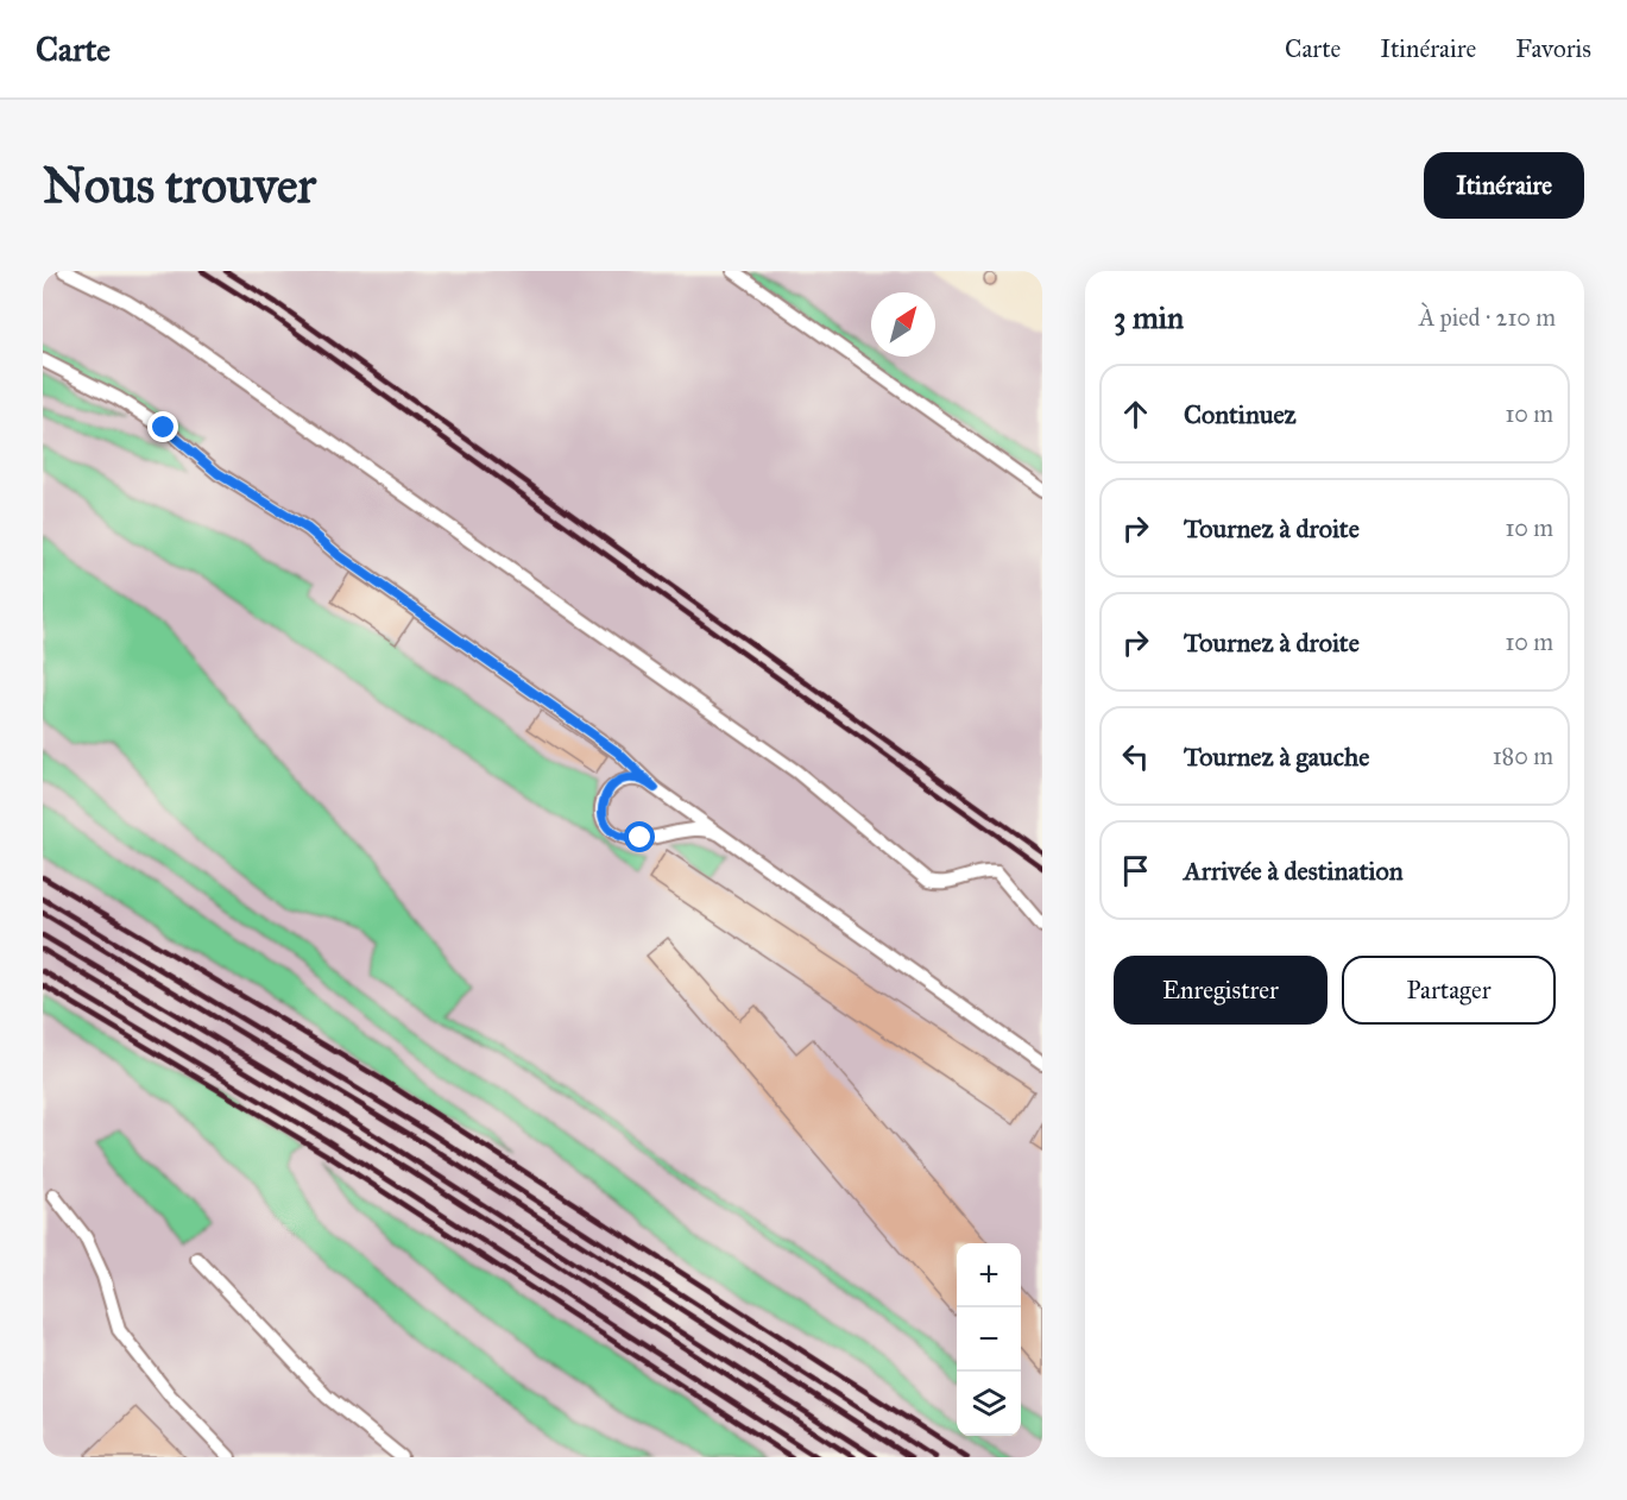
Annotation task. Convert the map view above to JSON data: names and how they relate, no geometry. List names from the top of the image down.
{
  "north": "top right",
  "page": {
    "header": "Carte",
    "nav": ["Carte", "Itinéraire", "Favoris"],
    "buttons": [
      "Itinéraire",
      ["Enregistrer", "Partager"]
    ],
    "title": "Nous trouver",
    "heading": ["3 min", "À pied · 210 m"],
    "list": [
      ["Continuez", "10 m"],
      ["Tournez à droite", "10 m"],
      ["Tournez à droite", "10 m"],
      ["Tournez à gauche", "180 m"],
      "Arrivée à destination"
    ],
    "map_buttons": ["+", "−"]
  }
}
